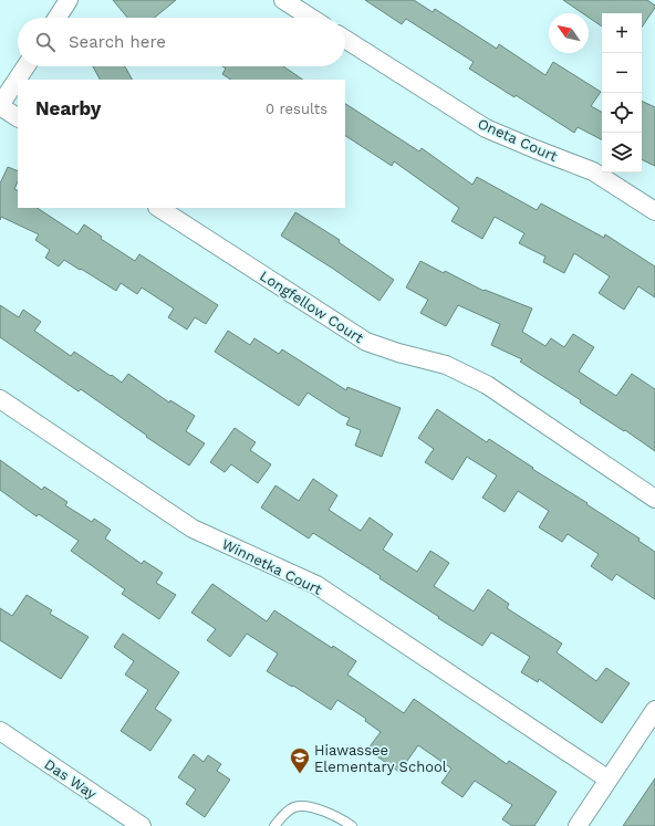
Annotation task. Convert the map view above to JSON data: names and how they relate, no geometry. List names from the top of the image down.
{
  "streets": {
    "street": [
      "Oneta Court",
      "Longfellow Court",
      "Winnetka Court",
      "Das Way"
    ]
  },
  "places": {
    "school or university": ["Hiawassee Elementary School"]
  },
  "north": "top left",
  "page": {
    "map_buttons": ["+", "−"],
    "search": "Search here",
    "heading": ["Nearby", "0 results"]
  }
}
